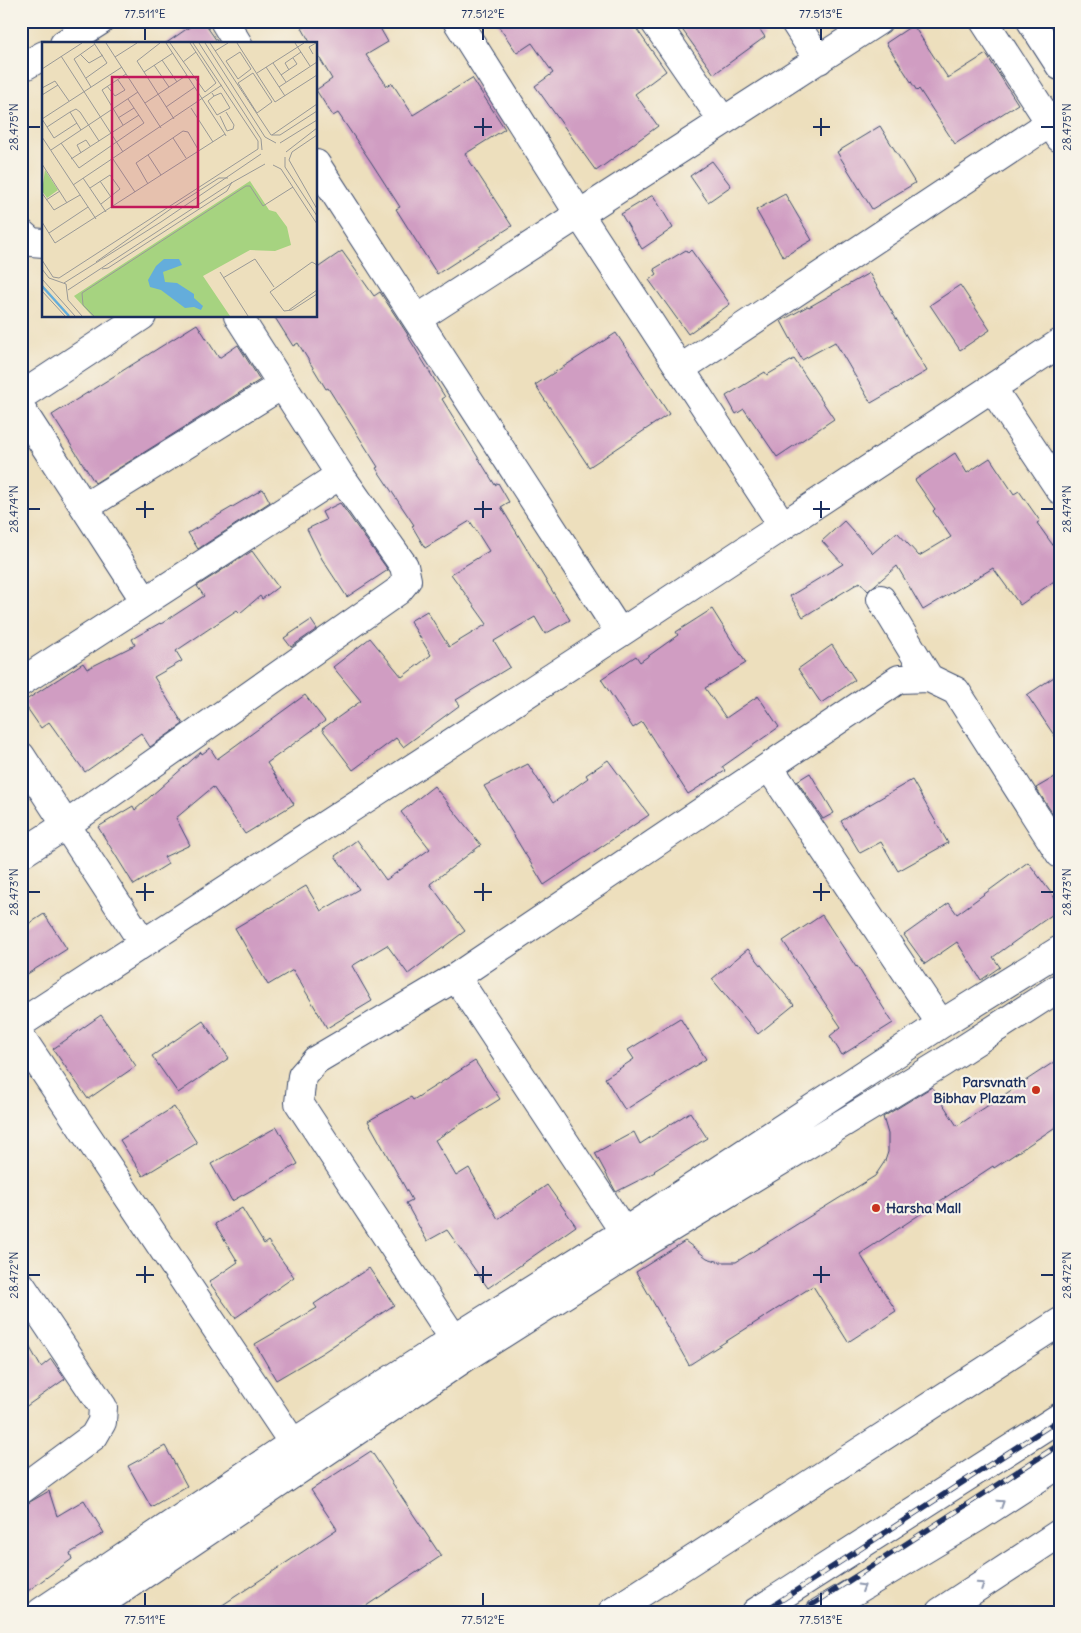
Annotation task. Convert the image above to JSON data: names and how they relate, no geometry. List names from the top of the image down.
{
  "places": ["Parsvnath Bibhav Plazam", "Harsha Mall"],
  "coordinates": [
    "77.511°E",
    "77.512°E",
    "77.513°E",
    "28.475°N",
    "28.474°N",
    "28.473°N",
    "28.472°N"
  ]
}
